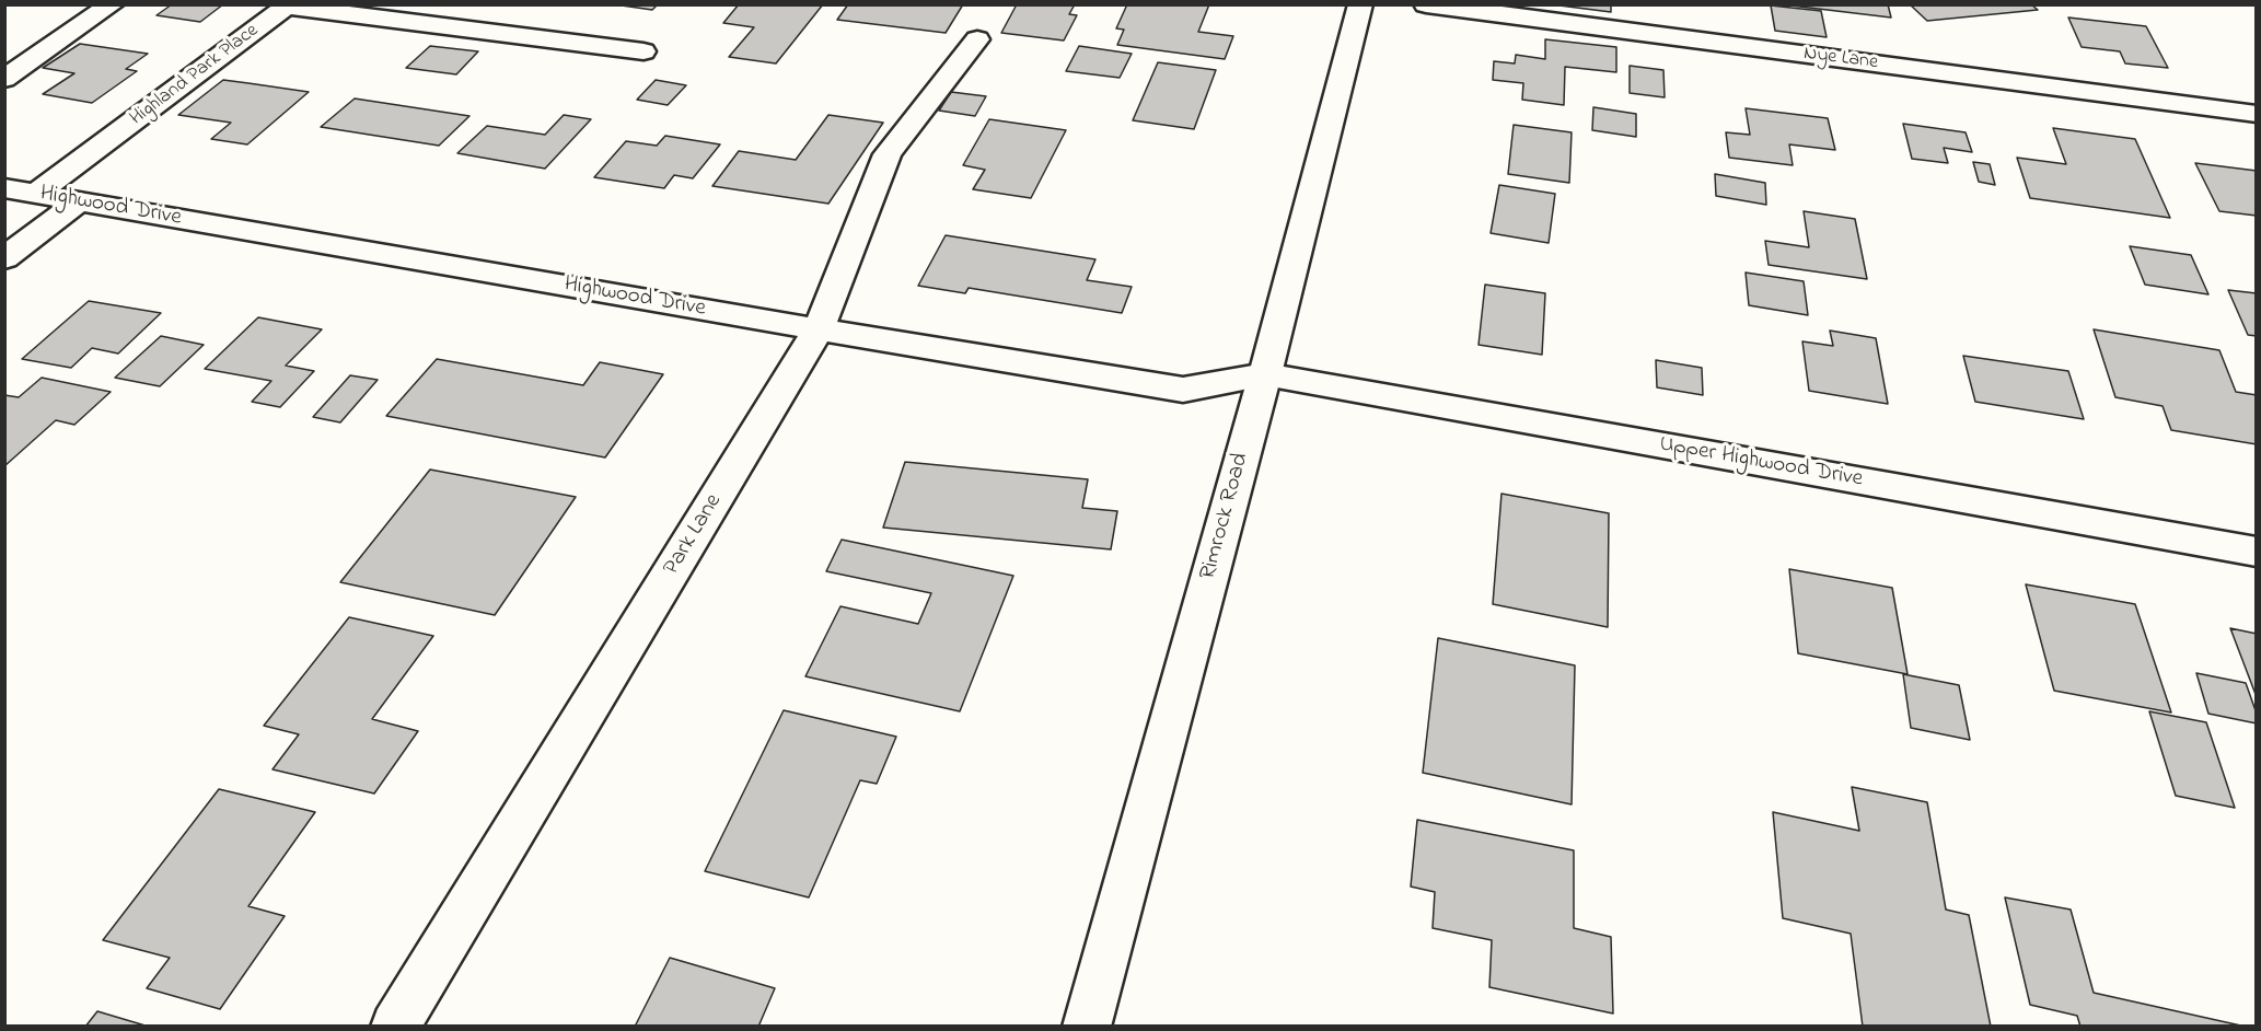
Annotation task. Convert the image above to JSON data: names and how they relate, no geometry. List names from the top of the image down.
{
  "streets": {
    "street": [
      "Nye Lane",
      "Highland Park Place",
      "Highwood Drive",
      "Upper Highwood Drive",
      "Rimrock Road",
      "Park Lane"
    ]
  },
  "crossings": [
    ["Highland Park Place", "Highwood Drive"],
    ["Highwood Drive", "Upper Highwood Drive"],
    ["Highwood Drive", "Rimrock Road"],
    ["Highwood Drive", "Park Lane"],
    ["Upper Highwood Drive", "Rimrock Road"]
  ]
}
